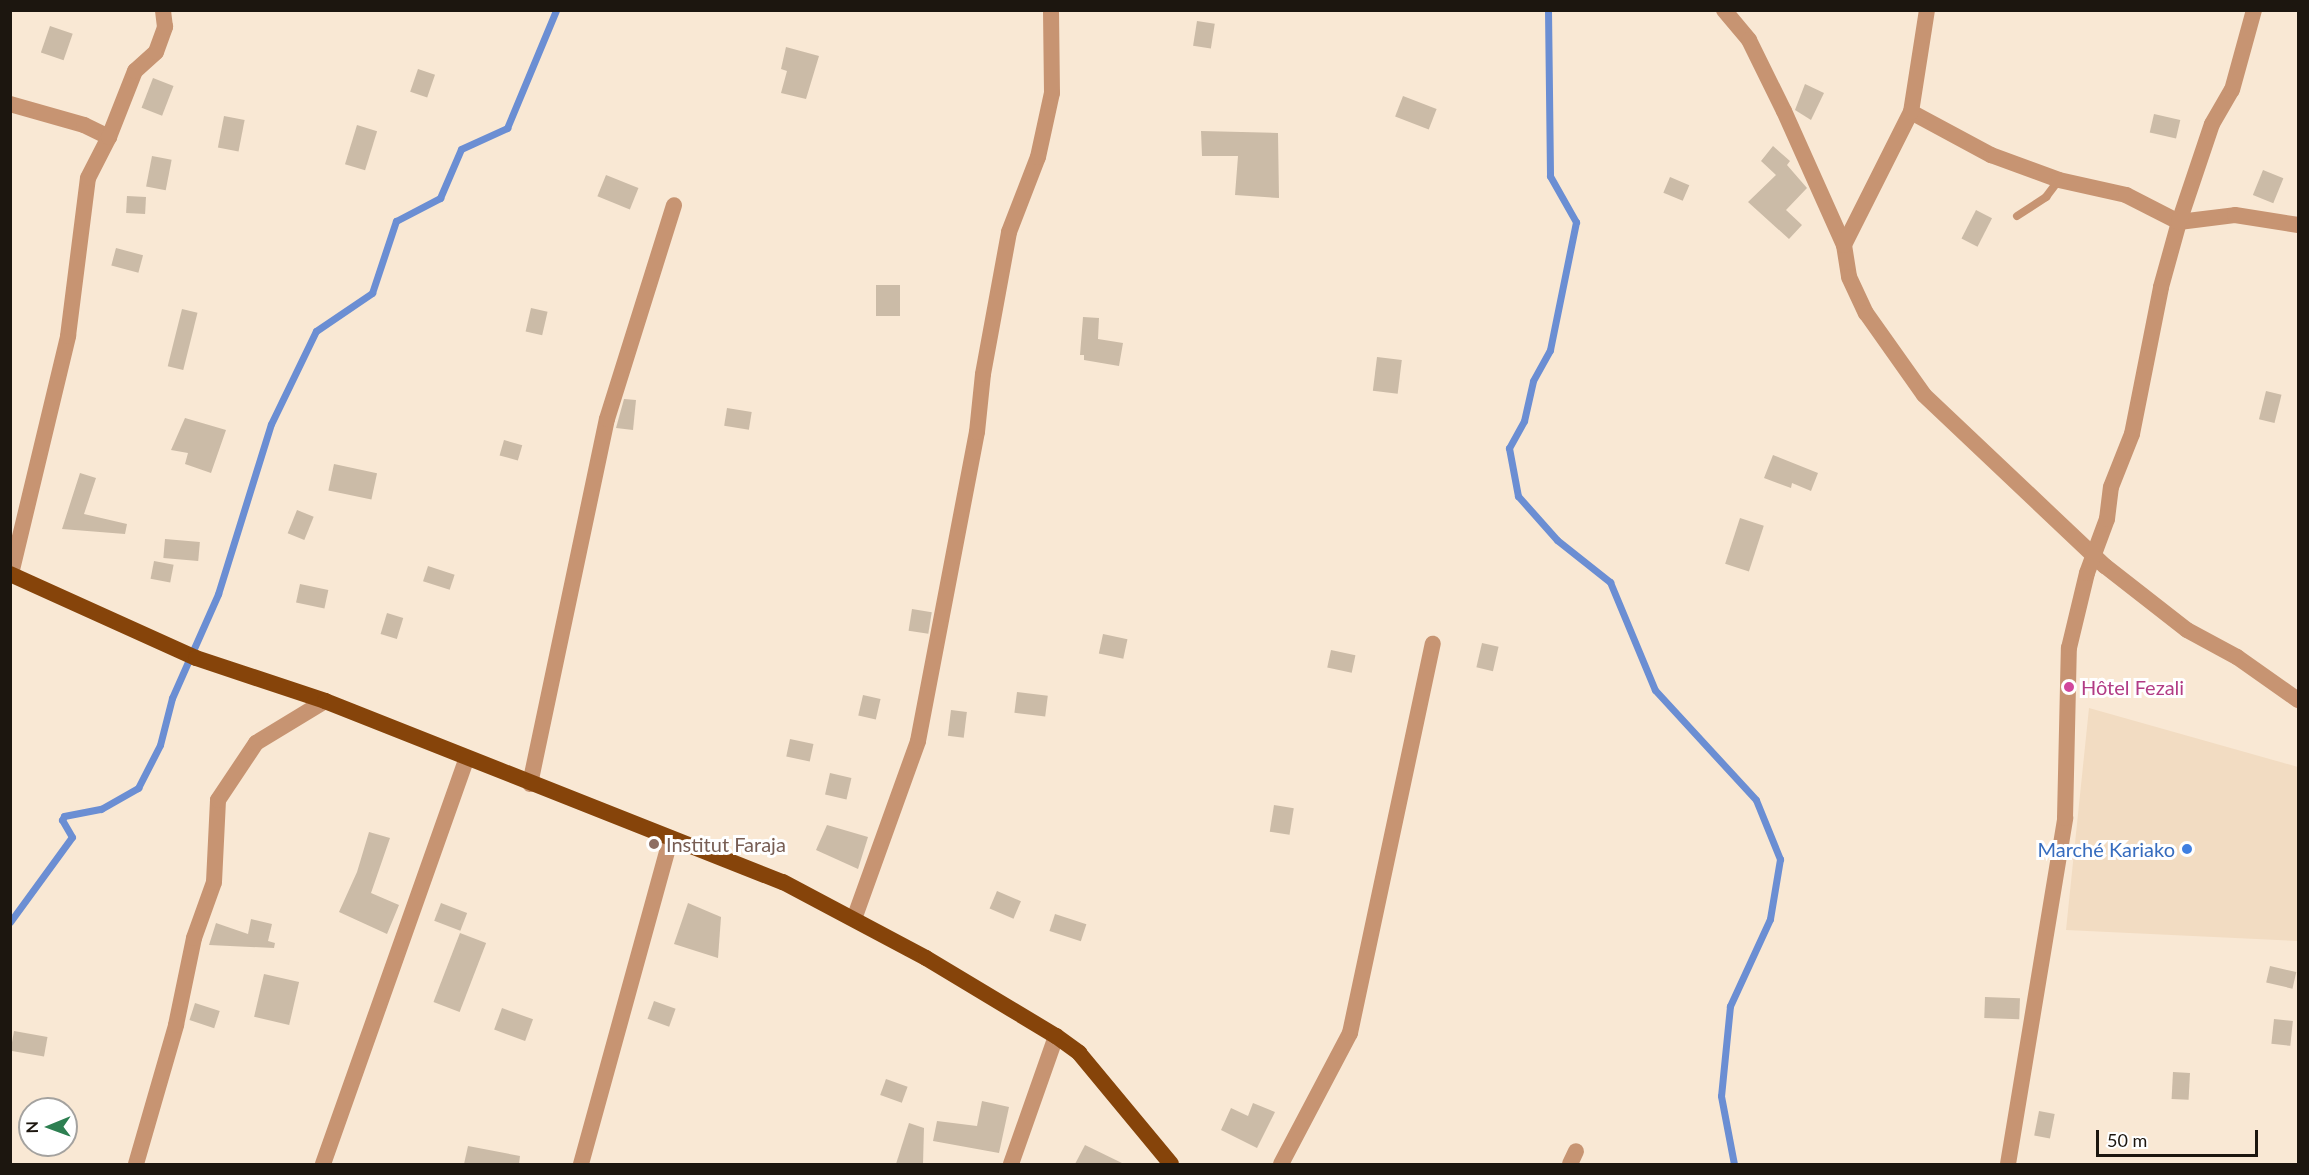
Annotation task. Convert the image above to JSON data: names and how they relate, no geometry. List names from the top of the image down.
{
  "places": ["Hôtel Fezali", "Institut Faraja", "Marché Kariako"],
  "scale_bar": "50 m",
  "north": "left"
}
